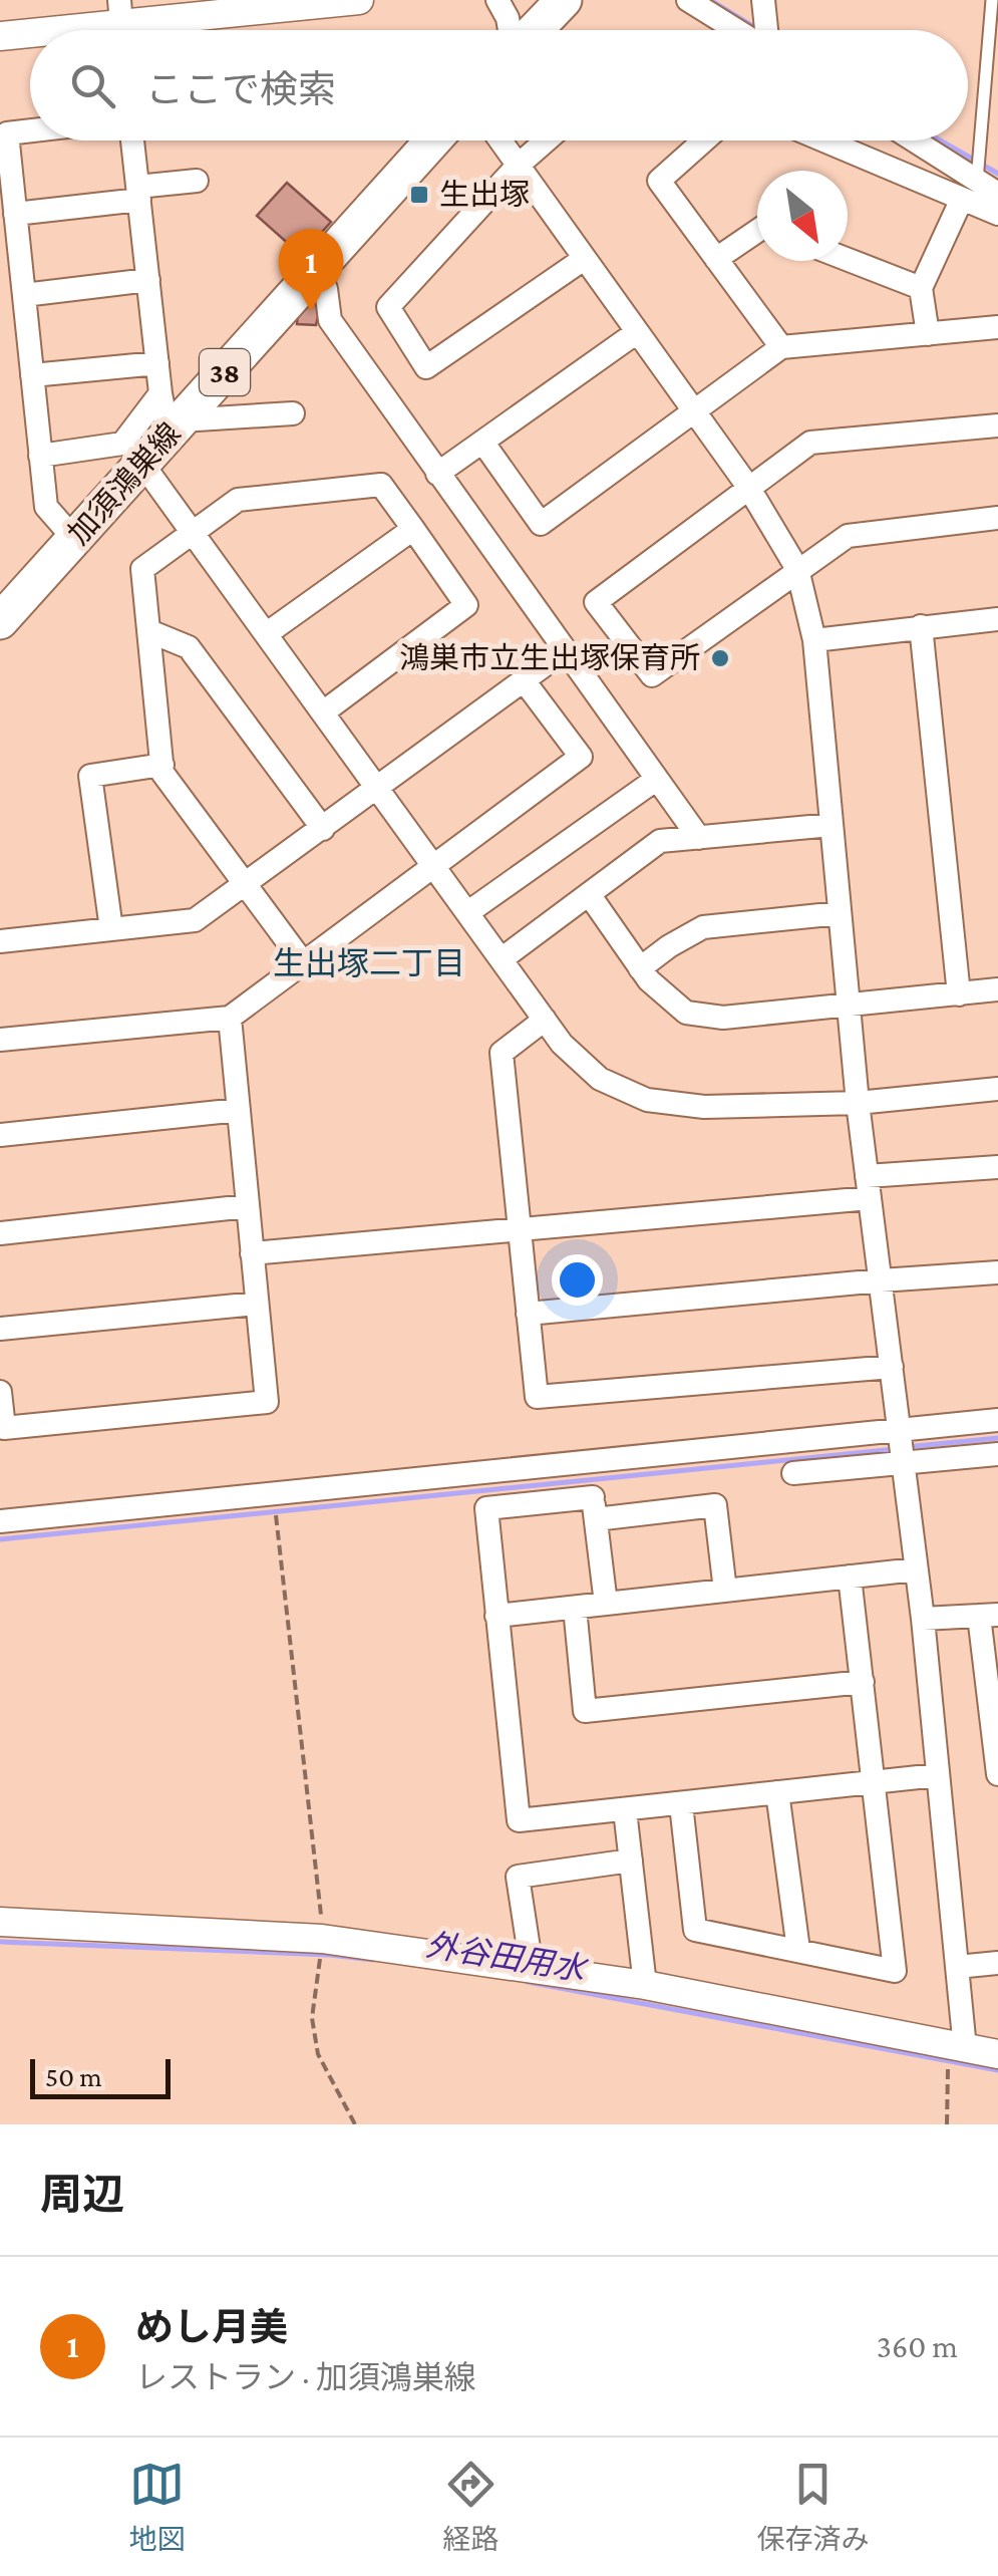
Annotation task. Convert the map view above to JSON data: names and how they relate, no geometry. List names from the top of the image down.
{
  "streets": {
    "main road": ["38", "加須鴻巣線"]
  },
  "districts": ["生出塚二丁目"],
  "water": ["外谷田用水"],
  "places": {
    "transit": ["生出塚"],
    "other": ["鴻巣市立生出塚保育所"]
  },
  "scale_bar": "50 m",
  "north": "bottom right",
  "page": {
    "search": "ここで検索",
    "pins": "1",
    "scale": "50 m",
    "heading": "周辺",
    "list": [
      {
        "mark": "1",
        "name": "めし月美",
        "note": "レストラン · 加須鴻巣線",
        "value": "360 m"
      }
    ],
    "nav": ["地図", "経路", "保存済み"]
  }
}
